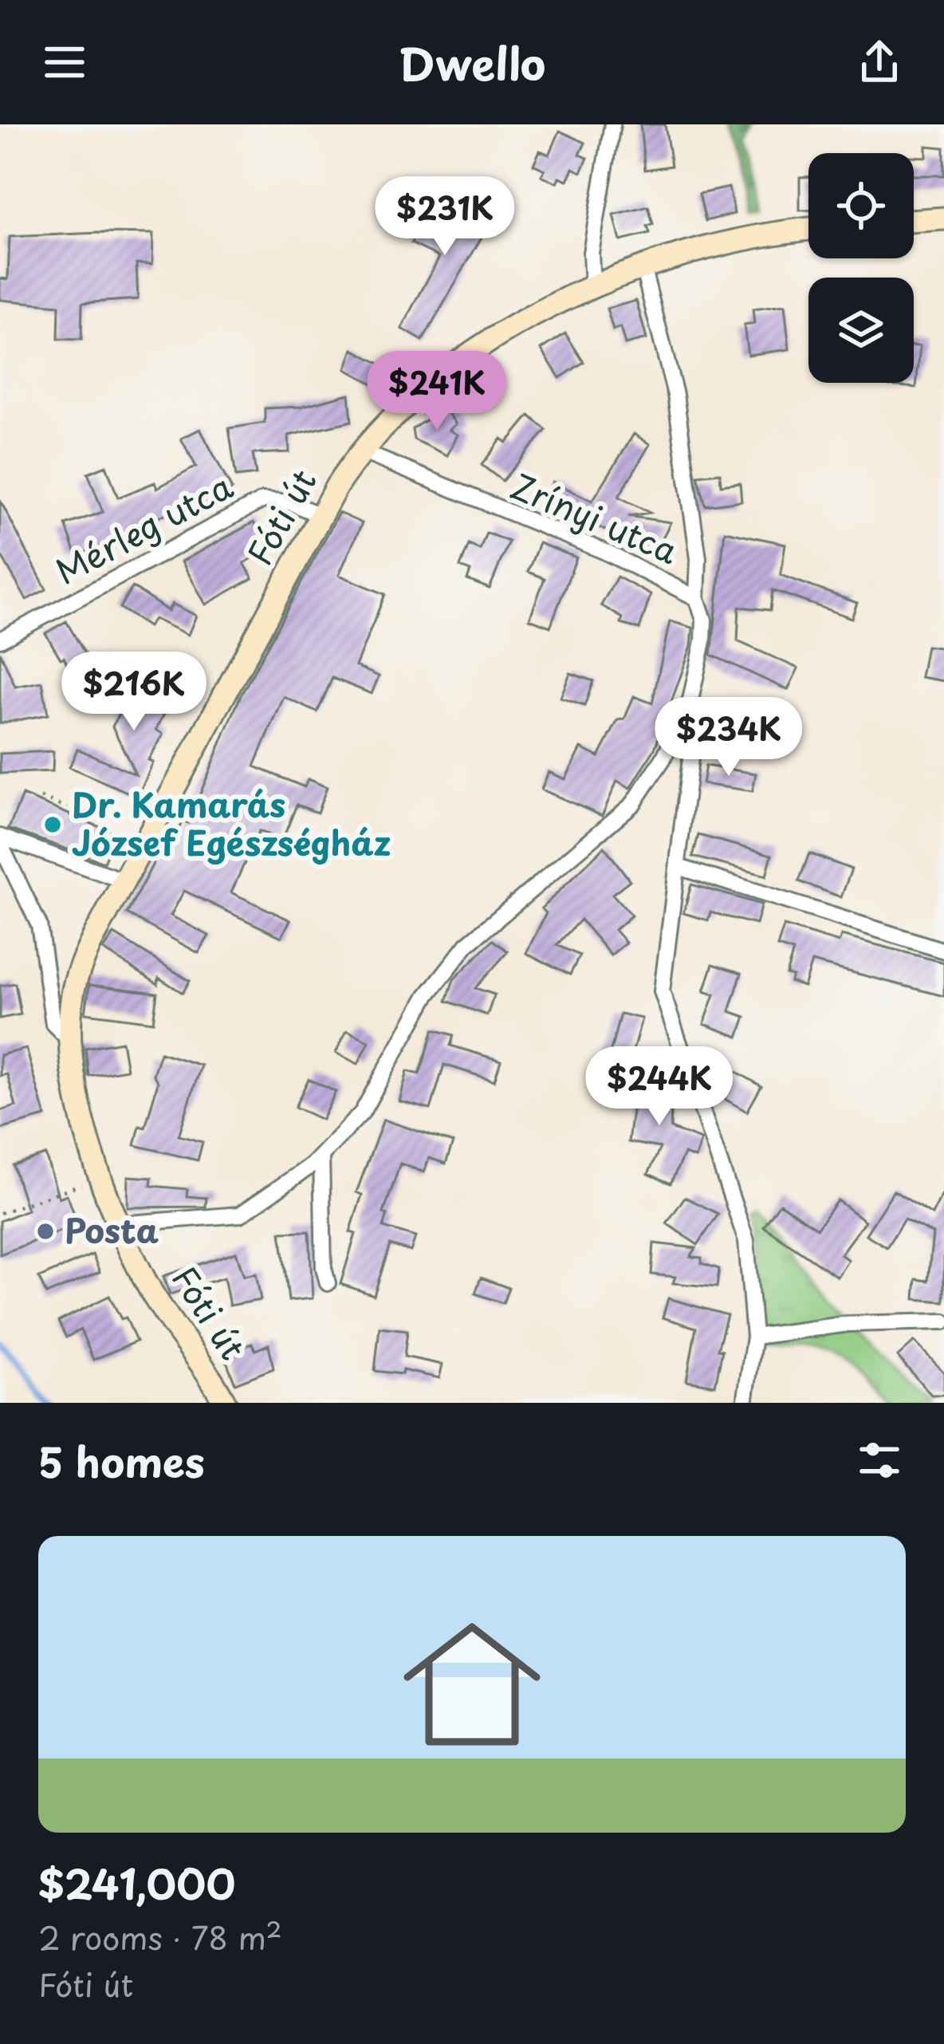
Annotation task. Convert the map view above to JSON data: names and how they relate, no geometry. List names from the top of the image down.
{
  "streets": {
    "main road": ["Fóti út"],
    "street": ["Zrínyi utca", "Mérleg utca"]
  },
  "crossings": [
    ["Fóti út", "Zrínyi utca"],
    ["Fóti út", "Mérleg utca"]
  ],
  "places": ["Dr. Kamarás József Egészségház", "Posta"],
  "page": {
    "header": "Dwello",
    "price": [
      "$231K",
      "$241K",
      "$216K",
      "$234K",
      "$244K"
    ],
    "heading": "5 homes",
    "list": [
      {
        "name": "$241,000",
        "note": "2 rooms · 78 m² · Fóti út"
      }
    ]
  }
}
